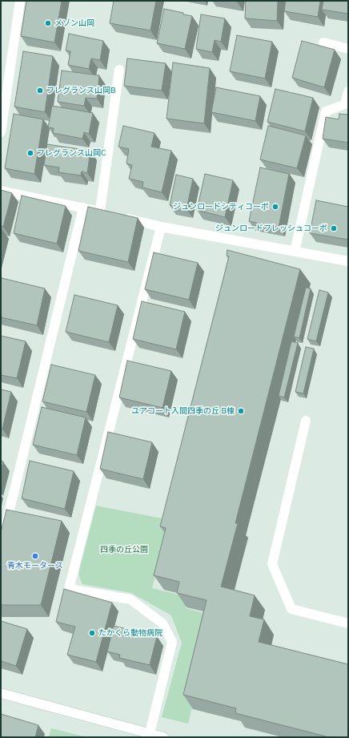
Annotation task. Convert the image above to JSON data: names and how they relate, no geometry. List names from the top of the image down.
{
  "parks": ["四季の丘公園"],
  "places": [
    "メゾン山岡",
    "フレグランス山岡B",
    "フレグランス山岡C",
    "ジュンロードシティコーポ",
    "ジュンロードフレッシュコーポ",
    "ユアコート入間四季の丘 B棟",
    "青木モータース",
    "たかくら動物病院"
  ]
}
